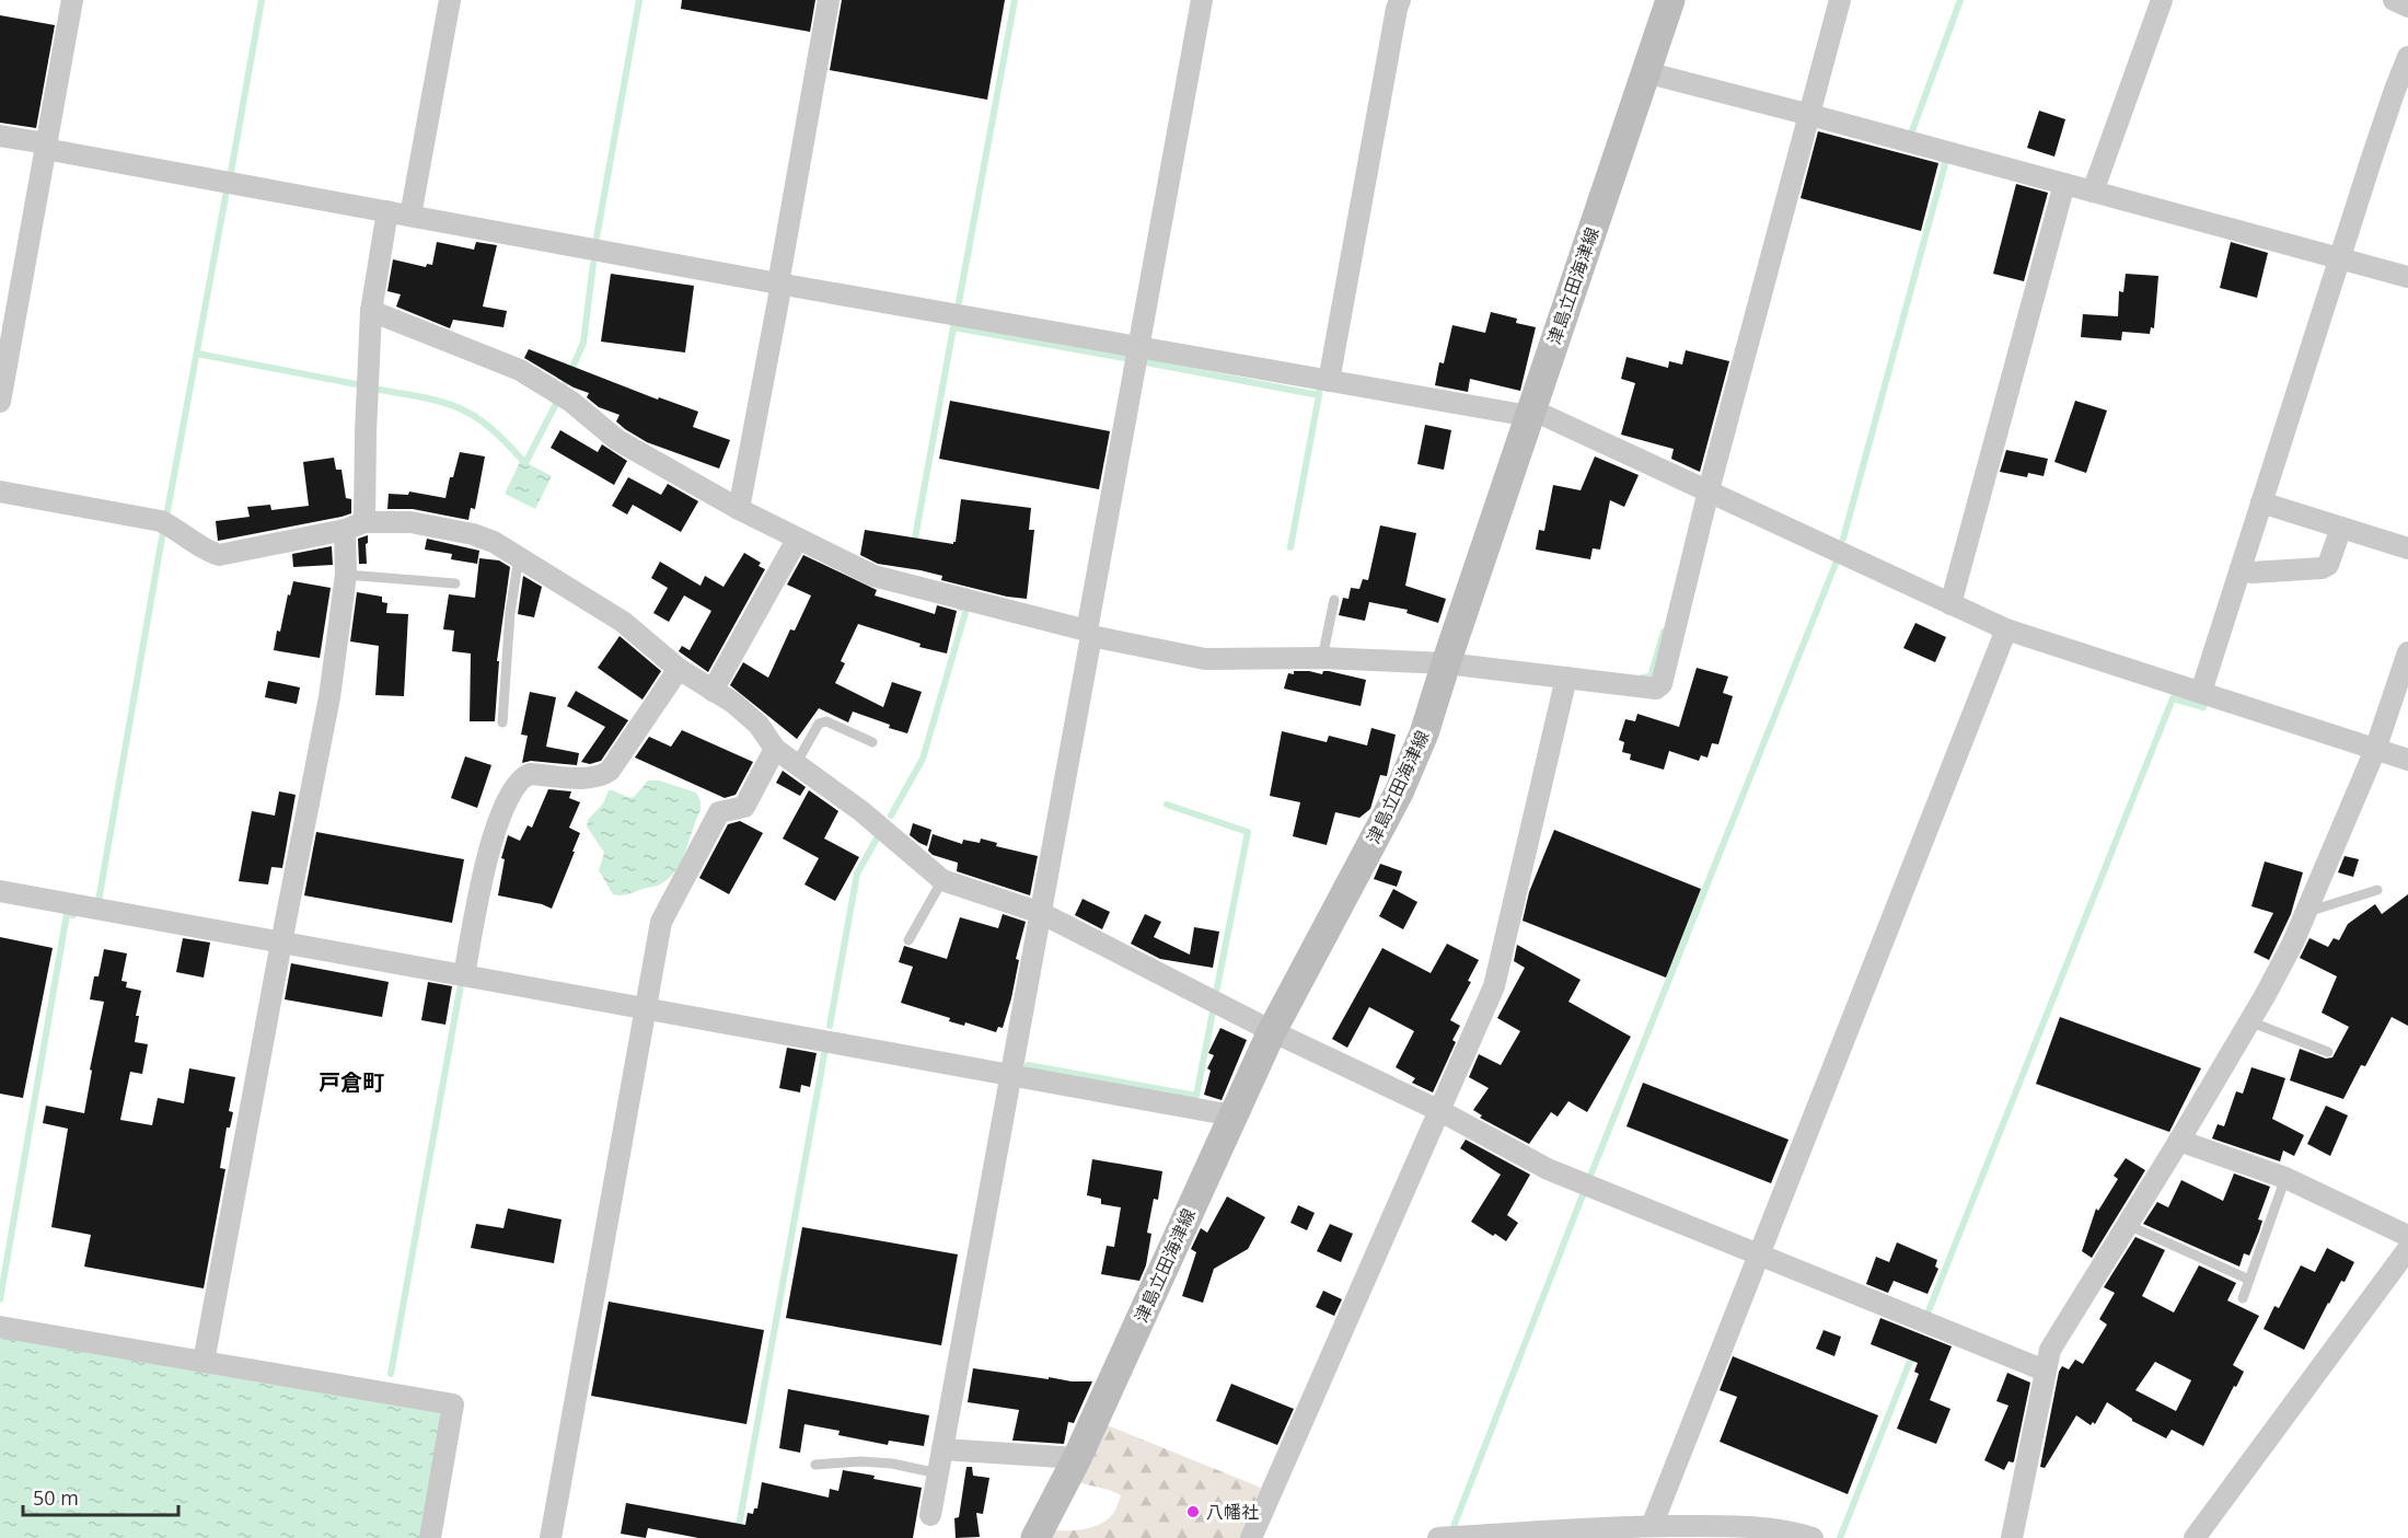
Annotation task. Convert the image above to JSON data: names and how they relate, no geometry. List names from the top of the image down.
{
  "streets": {
    "main road": ["津島立田海津線"]
  },
  "districts": ["戸倉町"],
  "places": ["八幡社"],
  "scale_bar": "50 m"
}
